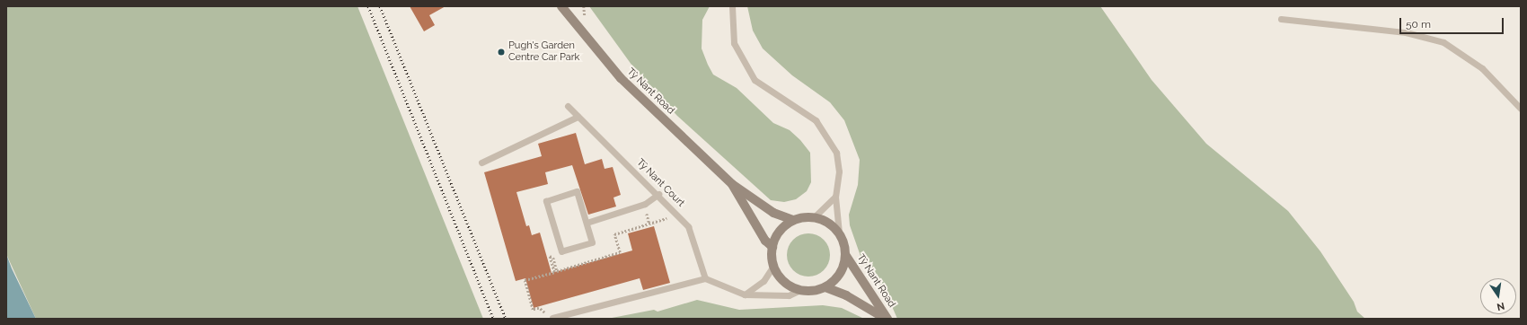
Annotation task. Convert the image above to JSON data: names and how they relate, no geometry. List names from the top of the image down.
{
  "streets": {
    "main road": ["Tŷ Nant Road"],
    "lane": ["Tŷ Nant Court"]
  },
  "places": ["Pugh's Garden Centre Car Park"],
  "scale_bar": "50 m",
  "north": "bottom"
}
